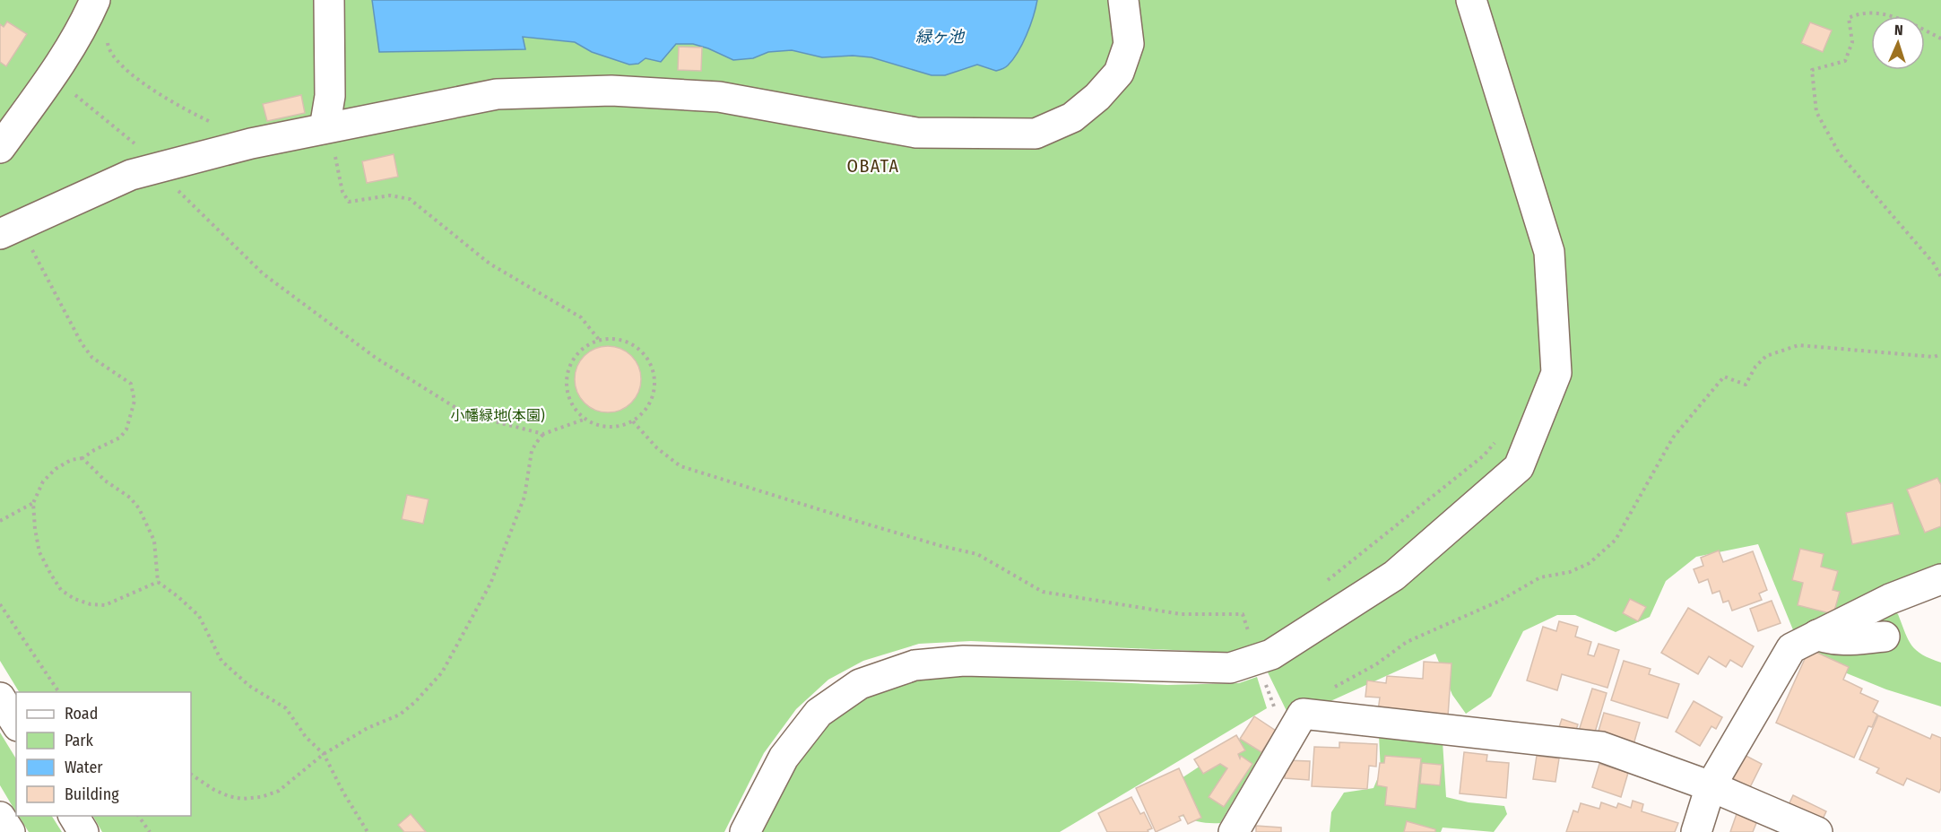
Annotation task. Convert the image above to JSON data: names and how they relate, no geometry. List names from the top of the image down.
{
  "districts": ["OBATA"],
  "water": ["緑ヶ池"],
  "parks": ["小幡緑地(本園)"],
  "legend": [
    "Road",
    "Park",
    "Water",
    "Building"
  ],
  "north": "top"
}
